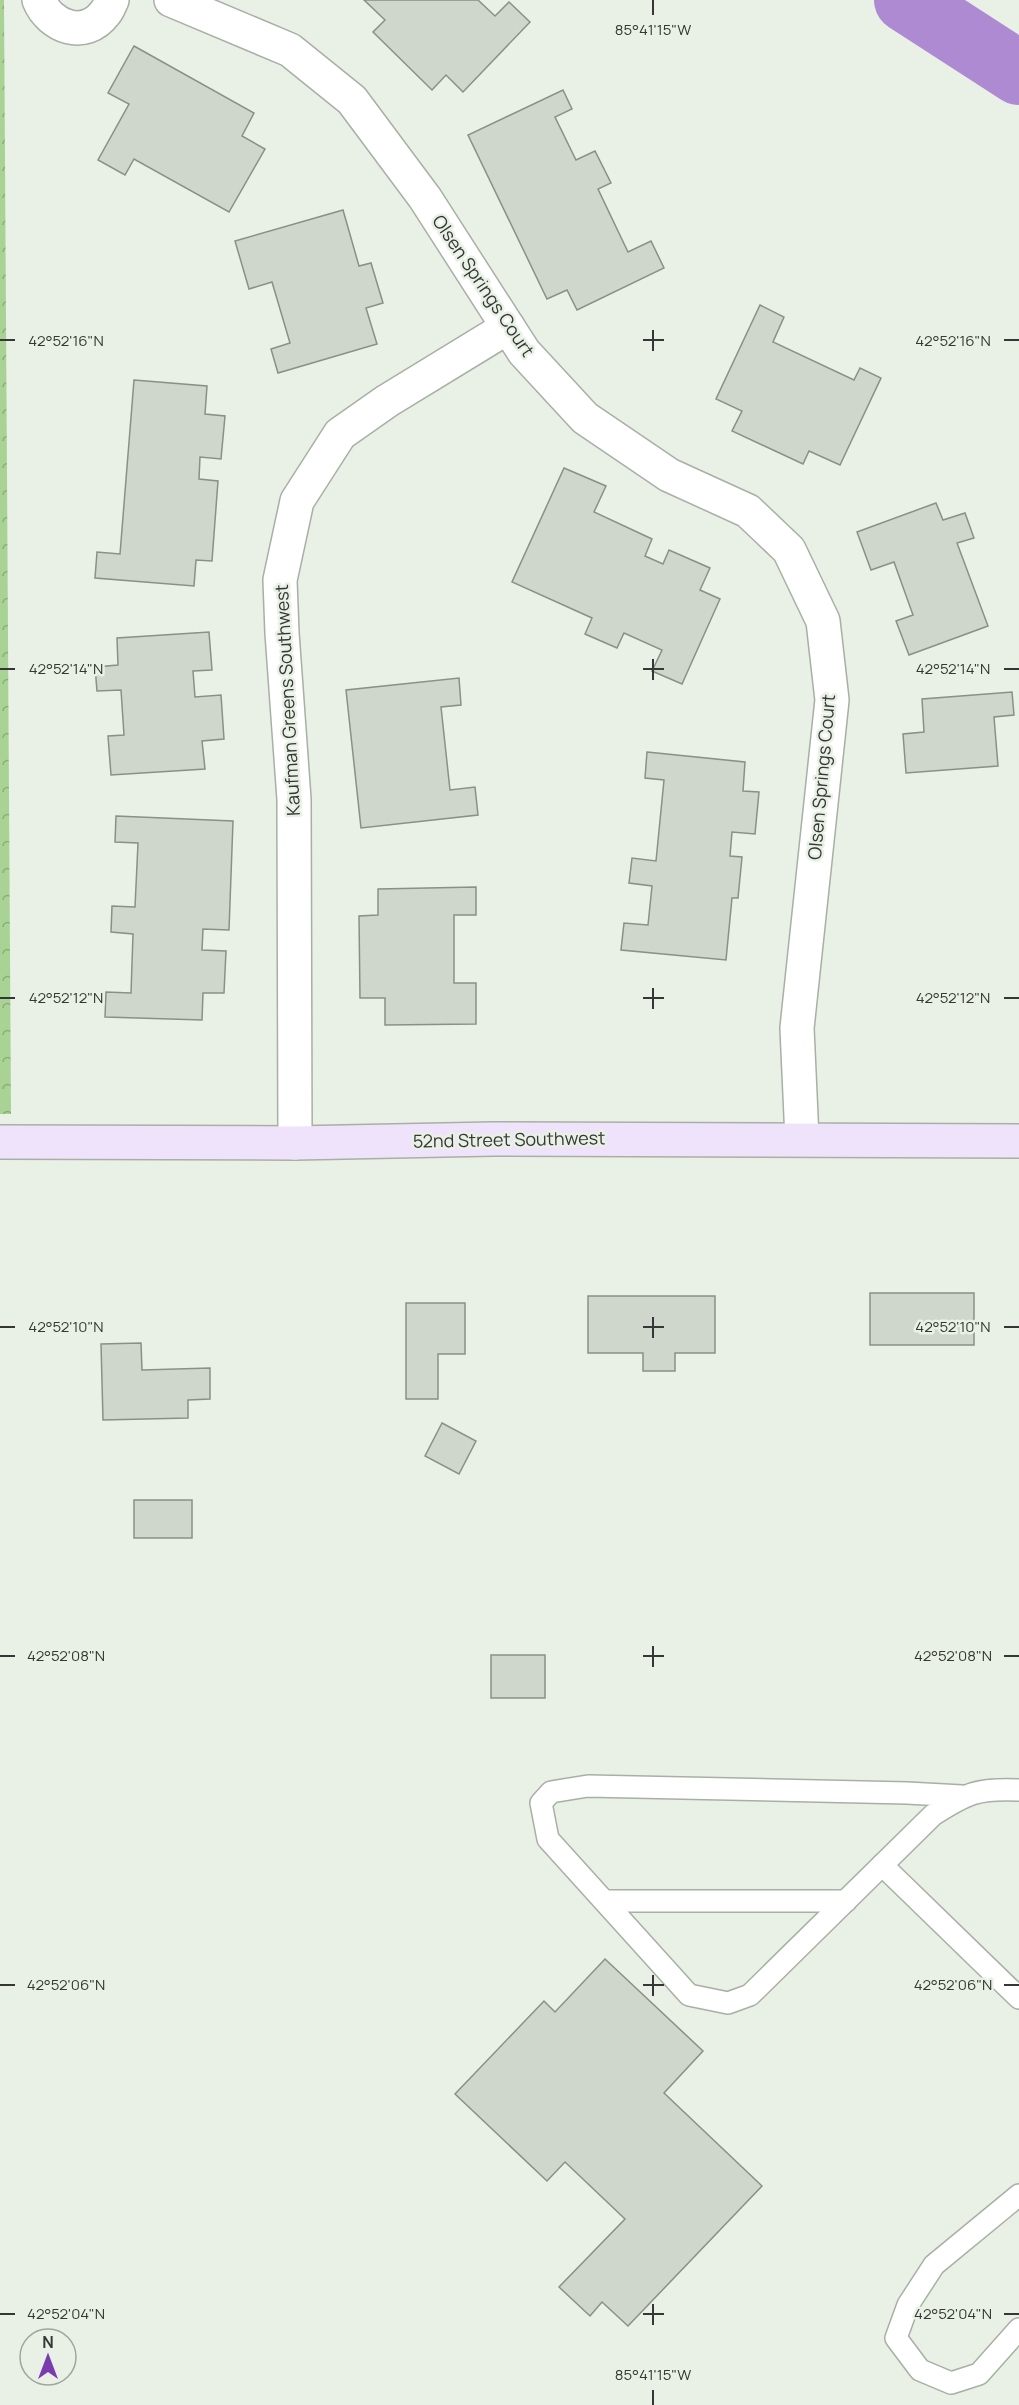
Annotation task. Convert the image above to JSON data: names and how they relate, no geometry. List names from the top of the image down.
{
  "streets": {
    "street": ["Olsen Springs Court", "Kaufman Greens Southwest", "52nd Street Southwest"]
  },
  "crossings": [
    ["Olsen Springs Court", "Kaufman Greens Southwest"],
    ["Olsen Springs Court", "52nd Street Southwest"],
    ["Kaufman Greens Southwest", "52nd Street Southwest"]
  ],
  "north": "top",
  "coordinates": [
    "85°41'15\"W",
    "42°52'16\"N",
    "42°52'14\"N",
    "42°52'12\"N",
    "42°52'10\"N",
    "42°52'08\"N",
    "42°52'06\"N",
    "42°52'04\"N"
  ]
}
